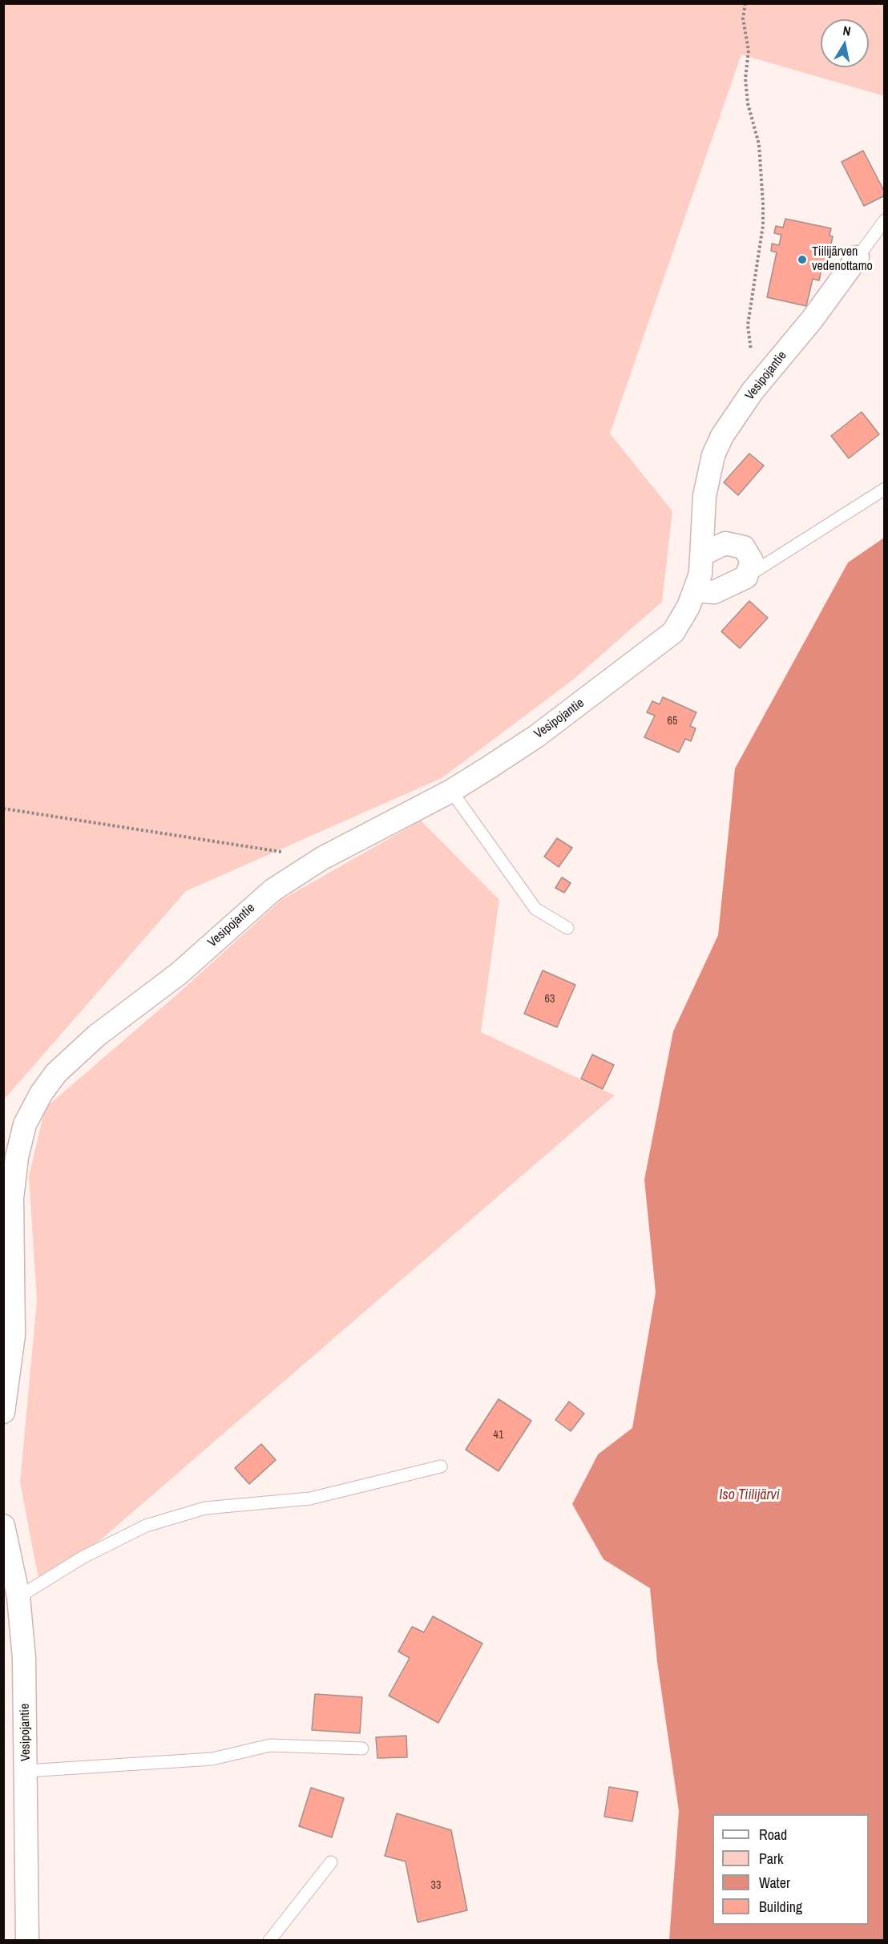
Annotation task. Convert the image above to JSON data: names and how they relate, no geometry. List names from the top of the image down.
{
  "streets": {
    "street": ["Vesipojantie"]
  },
  "water": ["Iso Tiilijärvi"],
  "places": ["Tiilijärven vedenottamo"],
  "house_numbers": [
    "65",
    "63",
    "41",
    "33"
  ],
  "legend": [
    "Road",
    "Park",
    "Water",
    "Building"
  ],
  "north": "top"
}
